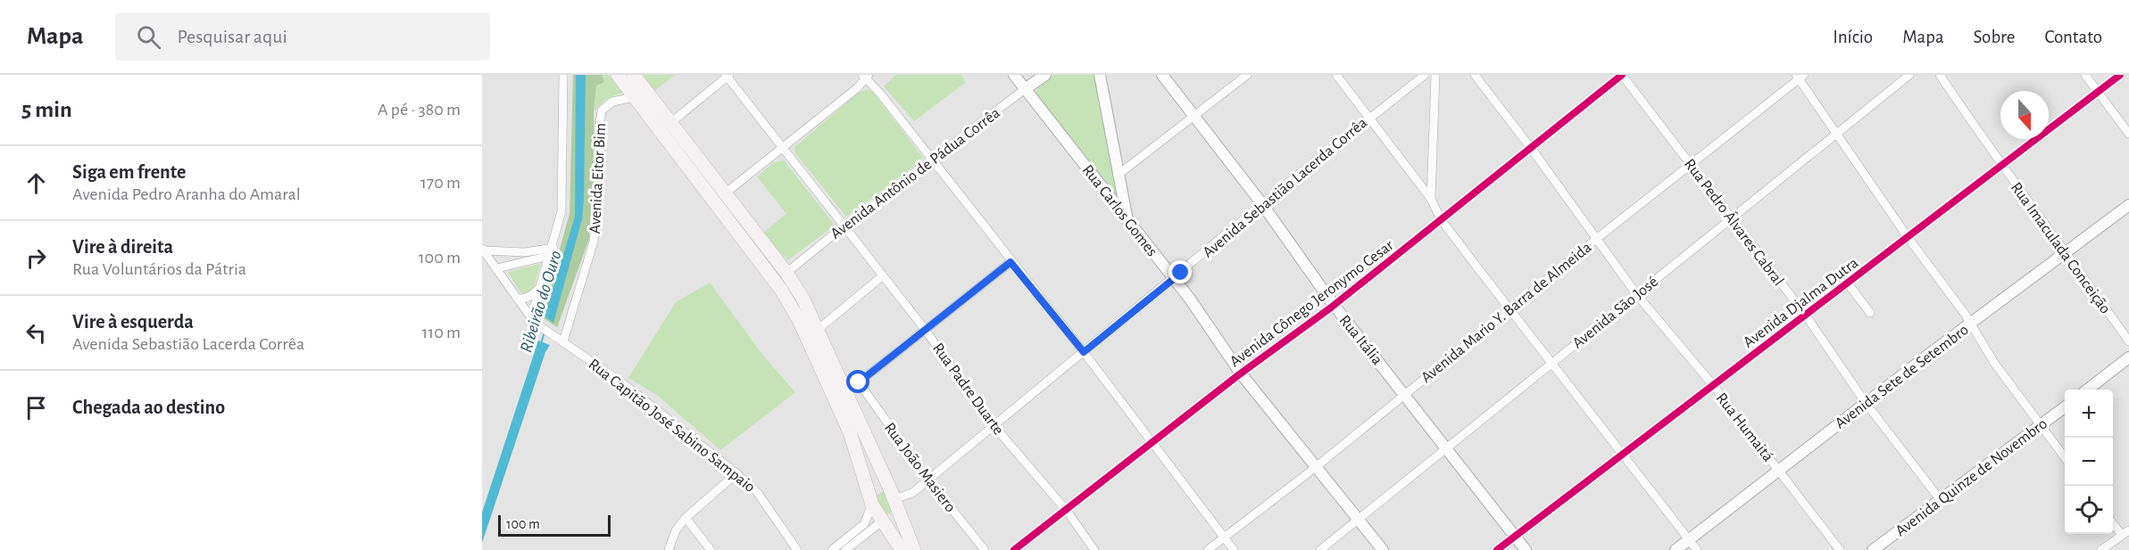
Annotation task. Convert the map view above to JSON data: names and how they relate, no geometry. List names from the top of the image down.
{
  "streets": {
    "street": [
      "Avenida Antônio de Pádua Corrêa",
      "Avenida Eitor Bim",
      "Avenida Sebastião Lacerda Corrêa",
      "Rua Carlos Gomes",
      "Rua Pedro Álvares Cabral",
      "Rua Imaculada Conceição",
      "Avenida Djalma Dutra",
      "Avenida Cônego Jeronymo Cesar",
      "Avenida Mario Y. Barra de Almeida",
      "Avenida São José",
      "Rua Itália",
      "Avenida Sete de Setembro",
      "Rua Padre Duarte",
      "Rua Capitão José Sabino Sampaio",
      "Rua Humaitá",
      "Rua João Masiero",
      "Avenida Quinze de Novembro"
    ]
  },
  "crossings": [
    ["Avenida Antônio de Pádua Corrêa", "Rua Carlos Gomes"],
    ["Avenida Antônio de Pádua Corrêa", "Rua Padre Duarte"],
    ["Avenida Eitor Bim", "Rua Capitão José Sabino Sampaio"],
    ["Avenida Sebastião Lacerda Corrêa", "Rua Carlos Gomes"],
    ["Avenida Sebastião Lacerda Corrêa", "Rua Itália"],
    ["Avenida Sebastião Lacerda Corrêa", "Rua Padre Duarte"],
    ["Avenida Sebastião Lacerda Corrêa", "Rua João Masiero"],
    ["Rua Carlos Gomes", "Avenida Cônego Jeronymo Cesar"],
    ["Rua Carlos Gomes", "Avenida Mario Y. Barra de Almeida"],
    ["Rua Carlos Gomes", "Avenida São José"],
    ["Rua Pedro Álvares Cabral", "Avenida Djalma Dutra"],
    ["Rua Pedro Álvares Cabral", "Avenida Cônego Jeronymo Cesar"],
    ["Rua Pedro Álvares Cabral", "Avenida Mario Y. Barra de Almeida"],
    ["Rua Pedro Álvares Cabral", "Avenida São José"],
    ["Rua Pedro Álvares Cabral", "Avenida Sete de Setembro"],
    ["Rua Pedro Álvares Cabral", "Avenida Quinze de Novembro"],
    ["Rua Imaculada Conceição", "Avenida Djalma Dutra"],
    ["Rua Imaculada Conceição", "Avenida Sete de Setembro"],
    ["Avenida Djalma Dutra", "Rua Itália"],
    ["Avenida Djalma Dutra", "Rua Humaitá"],
    ["Avenida Cônego Jeronymo Cesar", "Rua Itália"],
    ["Avenida Cônego Jeronymo Cesar", "Rua Padre Duarte"],
    ["Avenida Cônego Jeronymo Cesar", "Rua Humaitá"],
    ["Avenida Mario Y. Barra de Almeida", "Rua Itália"],
    ["Avenida Mario Y. Barra de Almeida", "Rua Humaitá"],
    ["Avenida São José", "Rua Itália"],
    ["Avenida São José", "Rua Humaitá"],
    ["Avenida Sete de Setembro", "Rua Humaitá"]
  ],
  "water": ["Ribeirão do Ouro"],
  "scale_bar": "100 m",
  "north": "bottom",
  "page": {
    "header": "Mapa",
    "search": "Pesquisar aqui",
    "nav": [
      "Início",
      "Mapa",
      "Sobre",
      "Contato"
    ],
    "heading": ["5 min", "A pé · 380 m"],
    "list": [
      ["Siga em frente", "Avenida Pedro Aranha do Amaral", "170 m"],
      ["Vire à direita", "Rua Voluntários da Pátria", "100 m"],
      ["Vire à esquerda", "Avenida Sebastião Lacerda Corrêa", "110 m"],
      "Chegada ao destino"
    ],
    "map_buttons": ["+", "−"],
    "scale": "100 m"
  }
}
